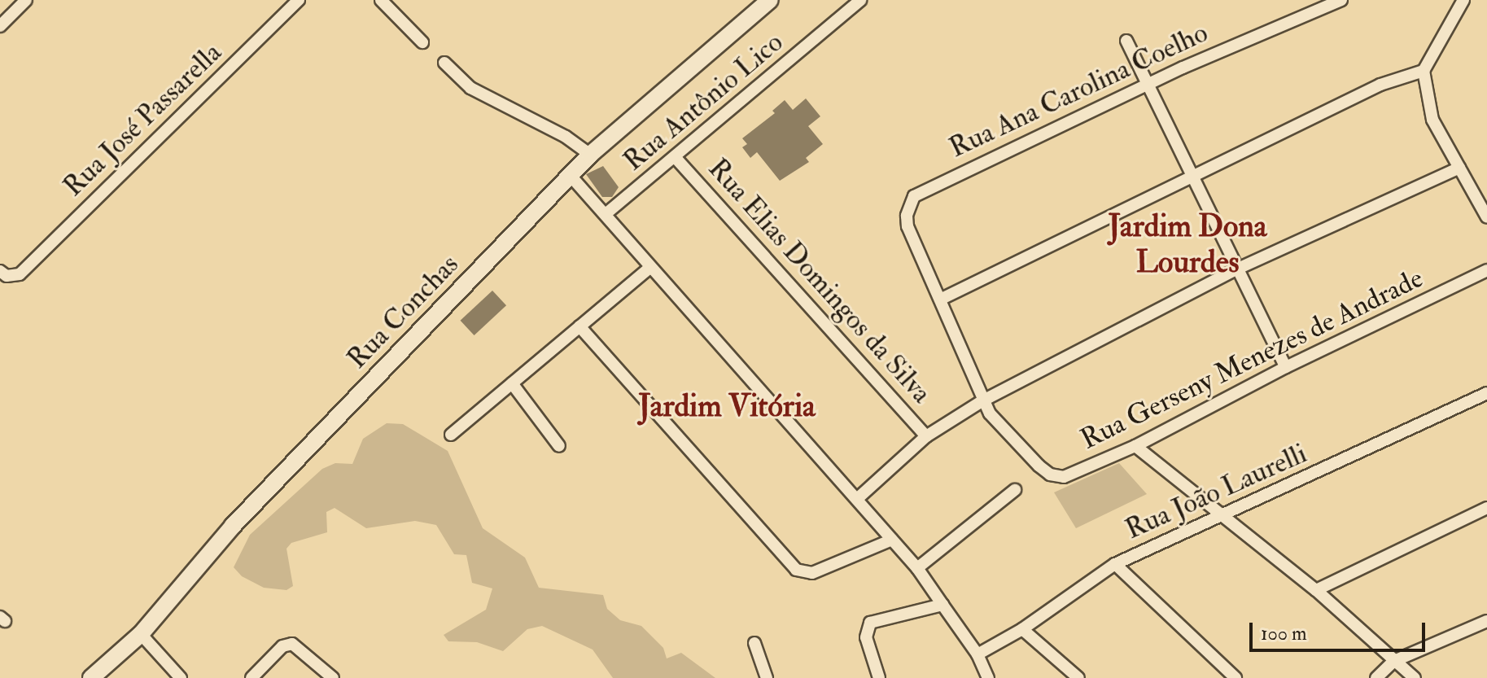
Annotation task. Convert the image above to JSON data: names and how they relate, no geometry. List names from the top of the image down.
{
  "streets": {
    "main road": ["Rua Conchas"],
    "street": [
      "Rua Ana Carolina Coelho",
      "Rua Antônio Lico",
      "Rua José Passarella",
      "Rua Elias Domingos da Silva",
      "Rua Gerseny Menezes de Andrade",
      "Rua João Laurelli"
    ]
  },
  "crossings": [
    ["Rua Antônio Lico", "Rua Elias Domingos da Silva"]
  ],
  "districts": ["Jardim Dona Lourdes", "Jardim Vitória"],
  "scale_bar": "100 m"
}
